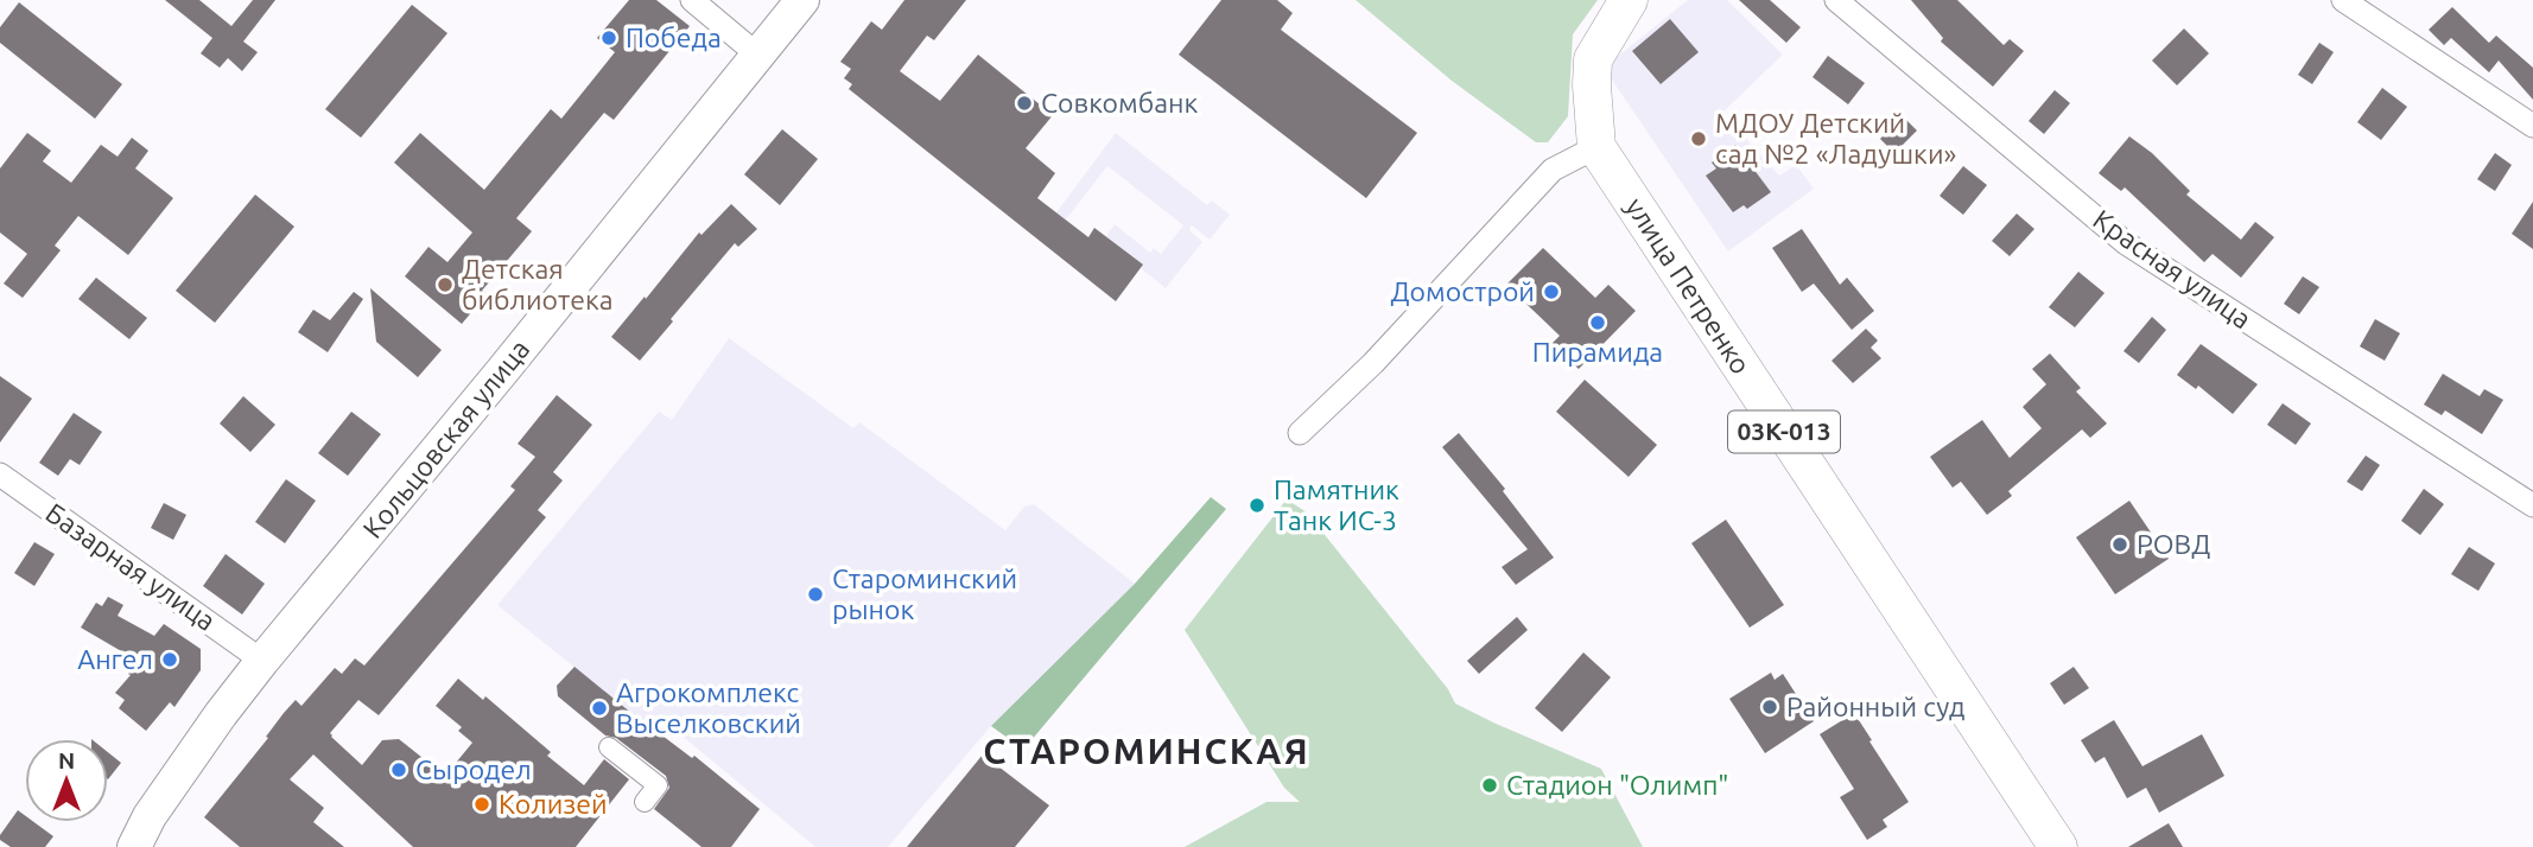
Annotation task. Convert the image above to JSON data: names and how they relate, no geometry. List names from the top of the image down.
{
  "streets": {
    "main road": ["улица Петренко", "03К-013", "Кольцовская улица"],
    "street": ["Красная улица", "Базарная улица"]
  },
  "crossings": [
    ["Кольцовская улица", "Базарная улица"]
  ],
  "districts": ["СТАРОМИНСКАЯ"],
  "places": [
    "Победа",
    "Совкомбанк",
    "МДОУ Детский сад №2 «Ладушки»",
    "Детская библиотека",
    "Домострой",
    "Пирамида",
    "Памятник Танк ИС-3",
    "РОВД",
    "Староминский рынок",
    "Ангел",
    "Районный суд",
    "Агрокомплекс Выселковский",
    "Сыродел",
    "Стадион \"Олимп\"",
    "Колизей"
  ],
  "north": "top"
}
